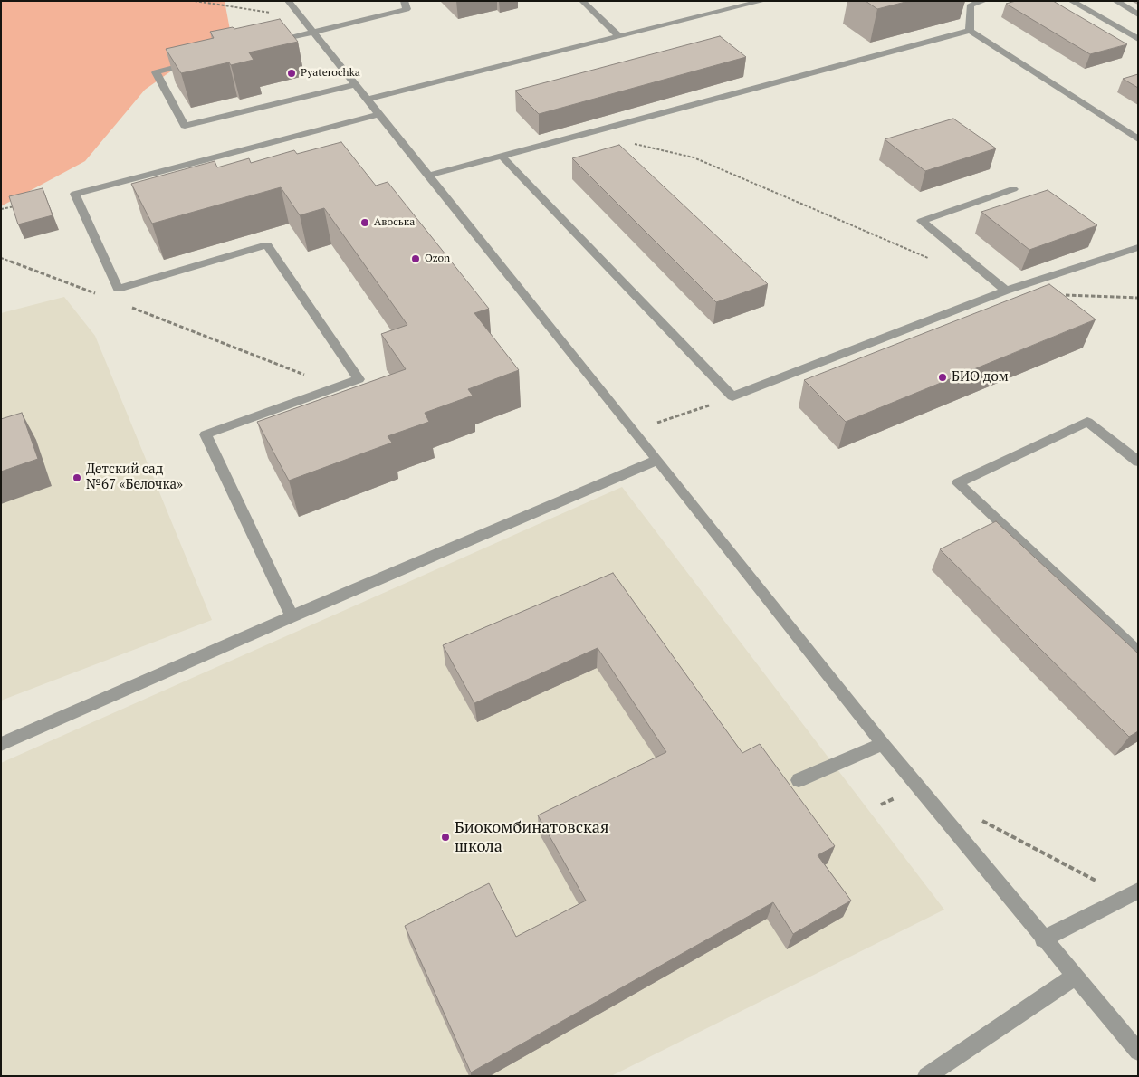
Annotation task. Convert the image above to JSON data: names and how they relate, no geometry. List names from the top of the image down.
{
  "places": [
    "Pyaterochka",
    "Авоська",
    "Ozon",
    "БИО дом",
    "Детский сад №67 «Белочка»",
    "Биокомбинатовская школа"
  ]
}
